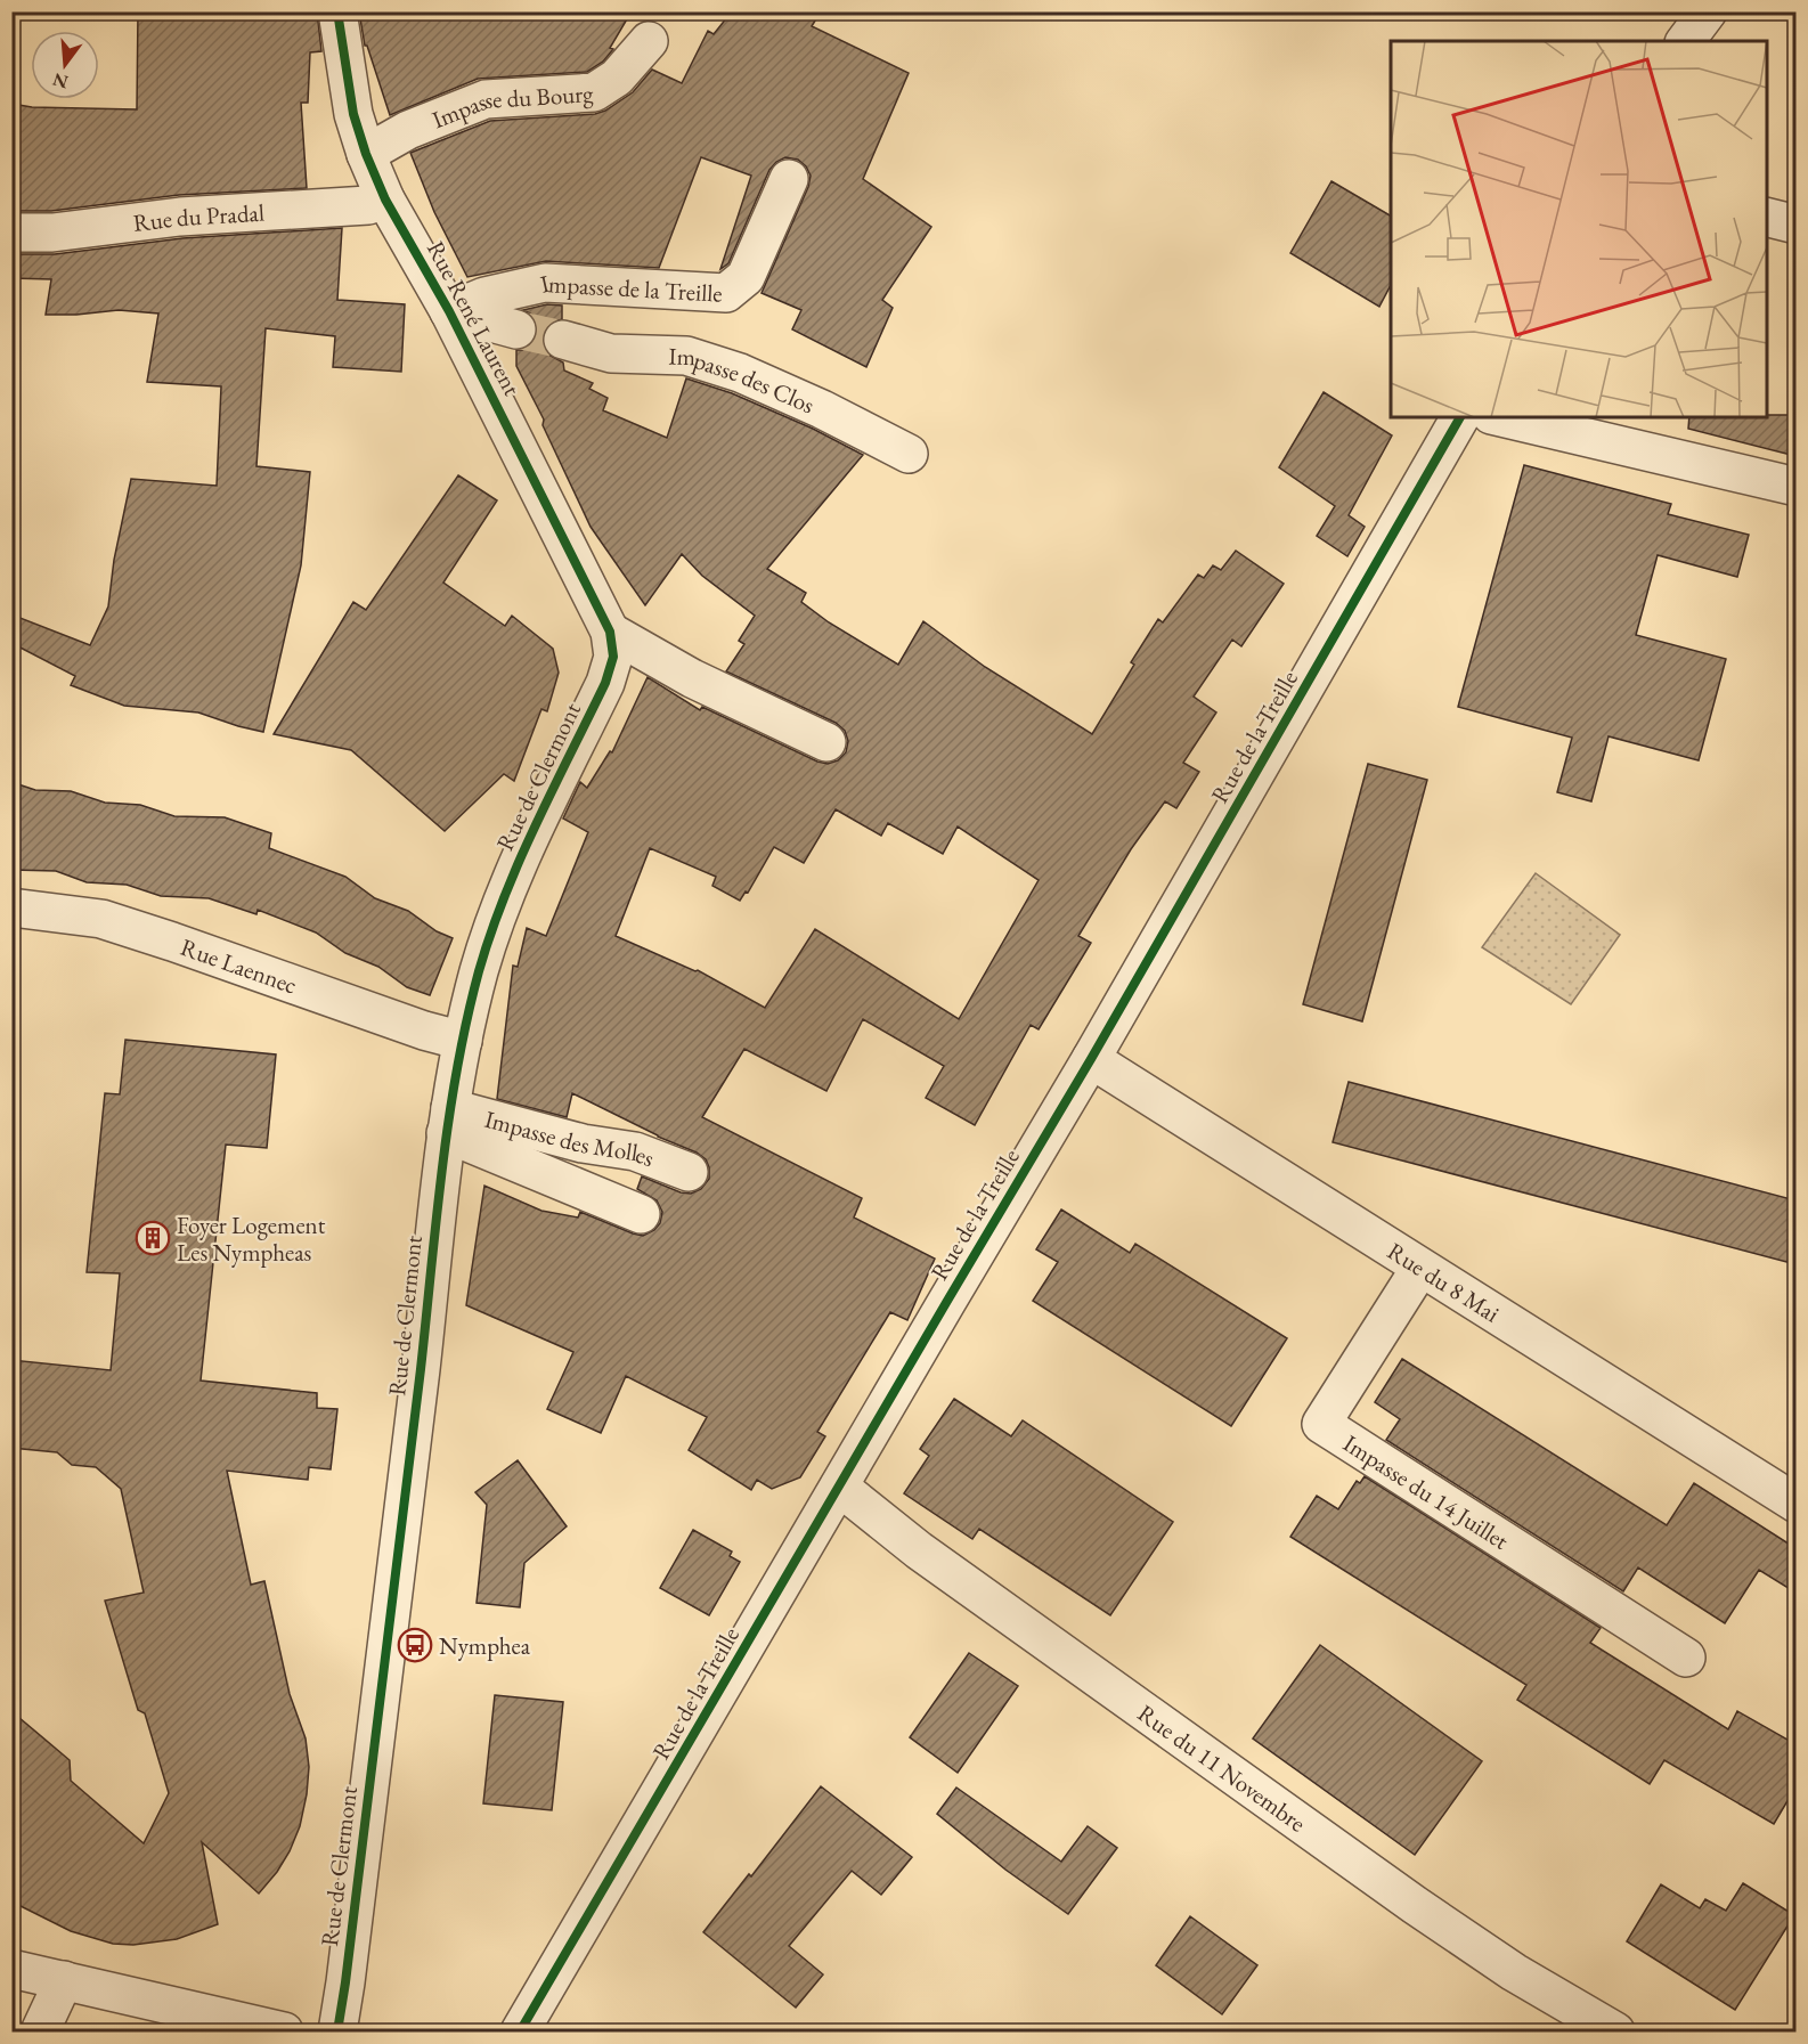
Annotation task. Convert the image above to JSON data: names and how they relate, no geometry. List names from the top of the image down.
{
  "streets": {
    "street": [
      "Impasse du Bourg",
      "Rue du Pradal",
      "Impasse de la Treille",
      "Rue René Laurent",
      "Impasse des Clos",
      "Rue de la Treille",
      "Rue de Clermont",
      "Rue Laennec",
      "Impasse des Molles",
      "Rue du 8 Mai",
      "Impasse du 14 Juillet",
      "Rue du 11 Novembre"
    ]
  },
  "crossings": [
    ["Impasse du Bourg", "Rue René Laurent"],
    ["Rue du Pradal", "Rue René Laurent"],
    ["Impasse de la Treille", "Rue René Laurent"],
    ["Rue René Laurent", "Rue de Clermont"],
    ["Rue de la Treille", "Rue du 8 Mai"],
    ["Rue de la Treille", "Rue du 11 Novembre"],
    ["Rue de Clermont", "Rue Laennec"],
    ["Rue de Clermont", "Impasse des Molles"],
    ["Rue du 8 Mai", "Impasse du 14 Juillet"]
  ],
  "places": {
    "building": ["Foyer Logement Les Nympheas"],
    "bus stop": ["Nymphea"]
  },
  "north": "bottom"
}
